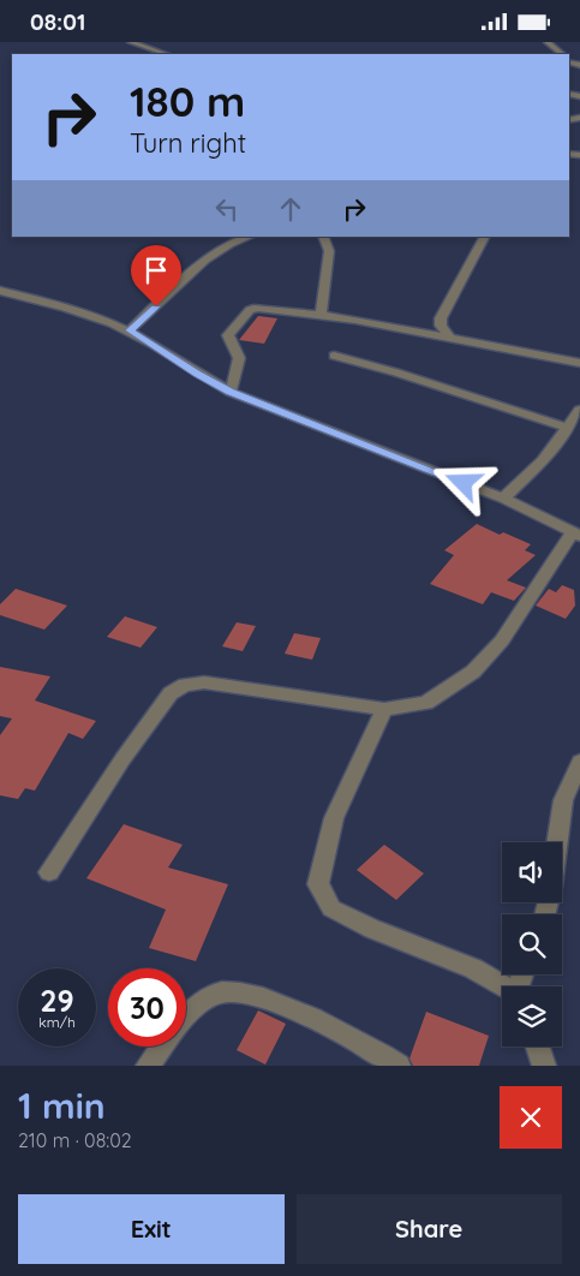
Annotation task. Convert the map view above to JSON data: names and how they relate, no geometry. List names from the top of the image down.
{
  "page": {
    "status": "08:01",
    "turn": ["180 m", "Turn right"],
    "speed": "29 km/h",
    "limit": "30",
    "heading": ["1 min", "210 m · 08:02"],
    "buttons": ["Exit", "Share"]
  }
}
